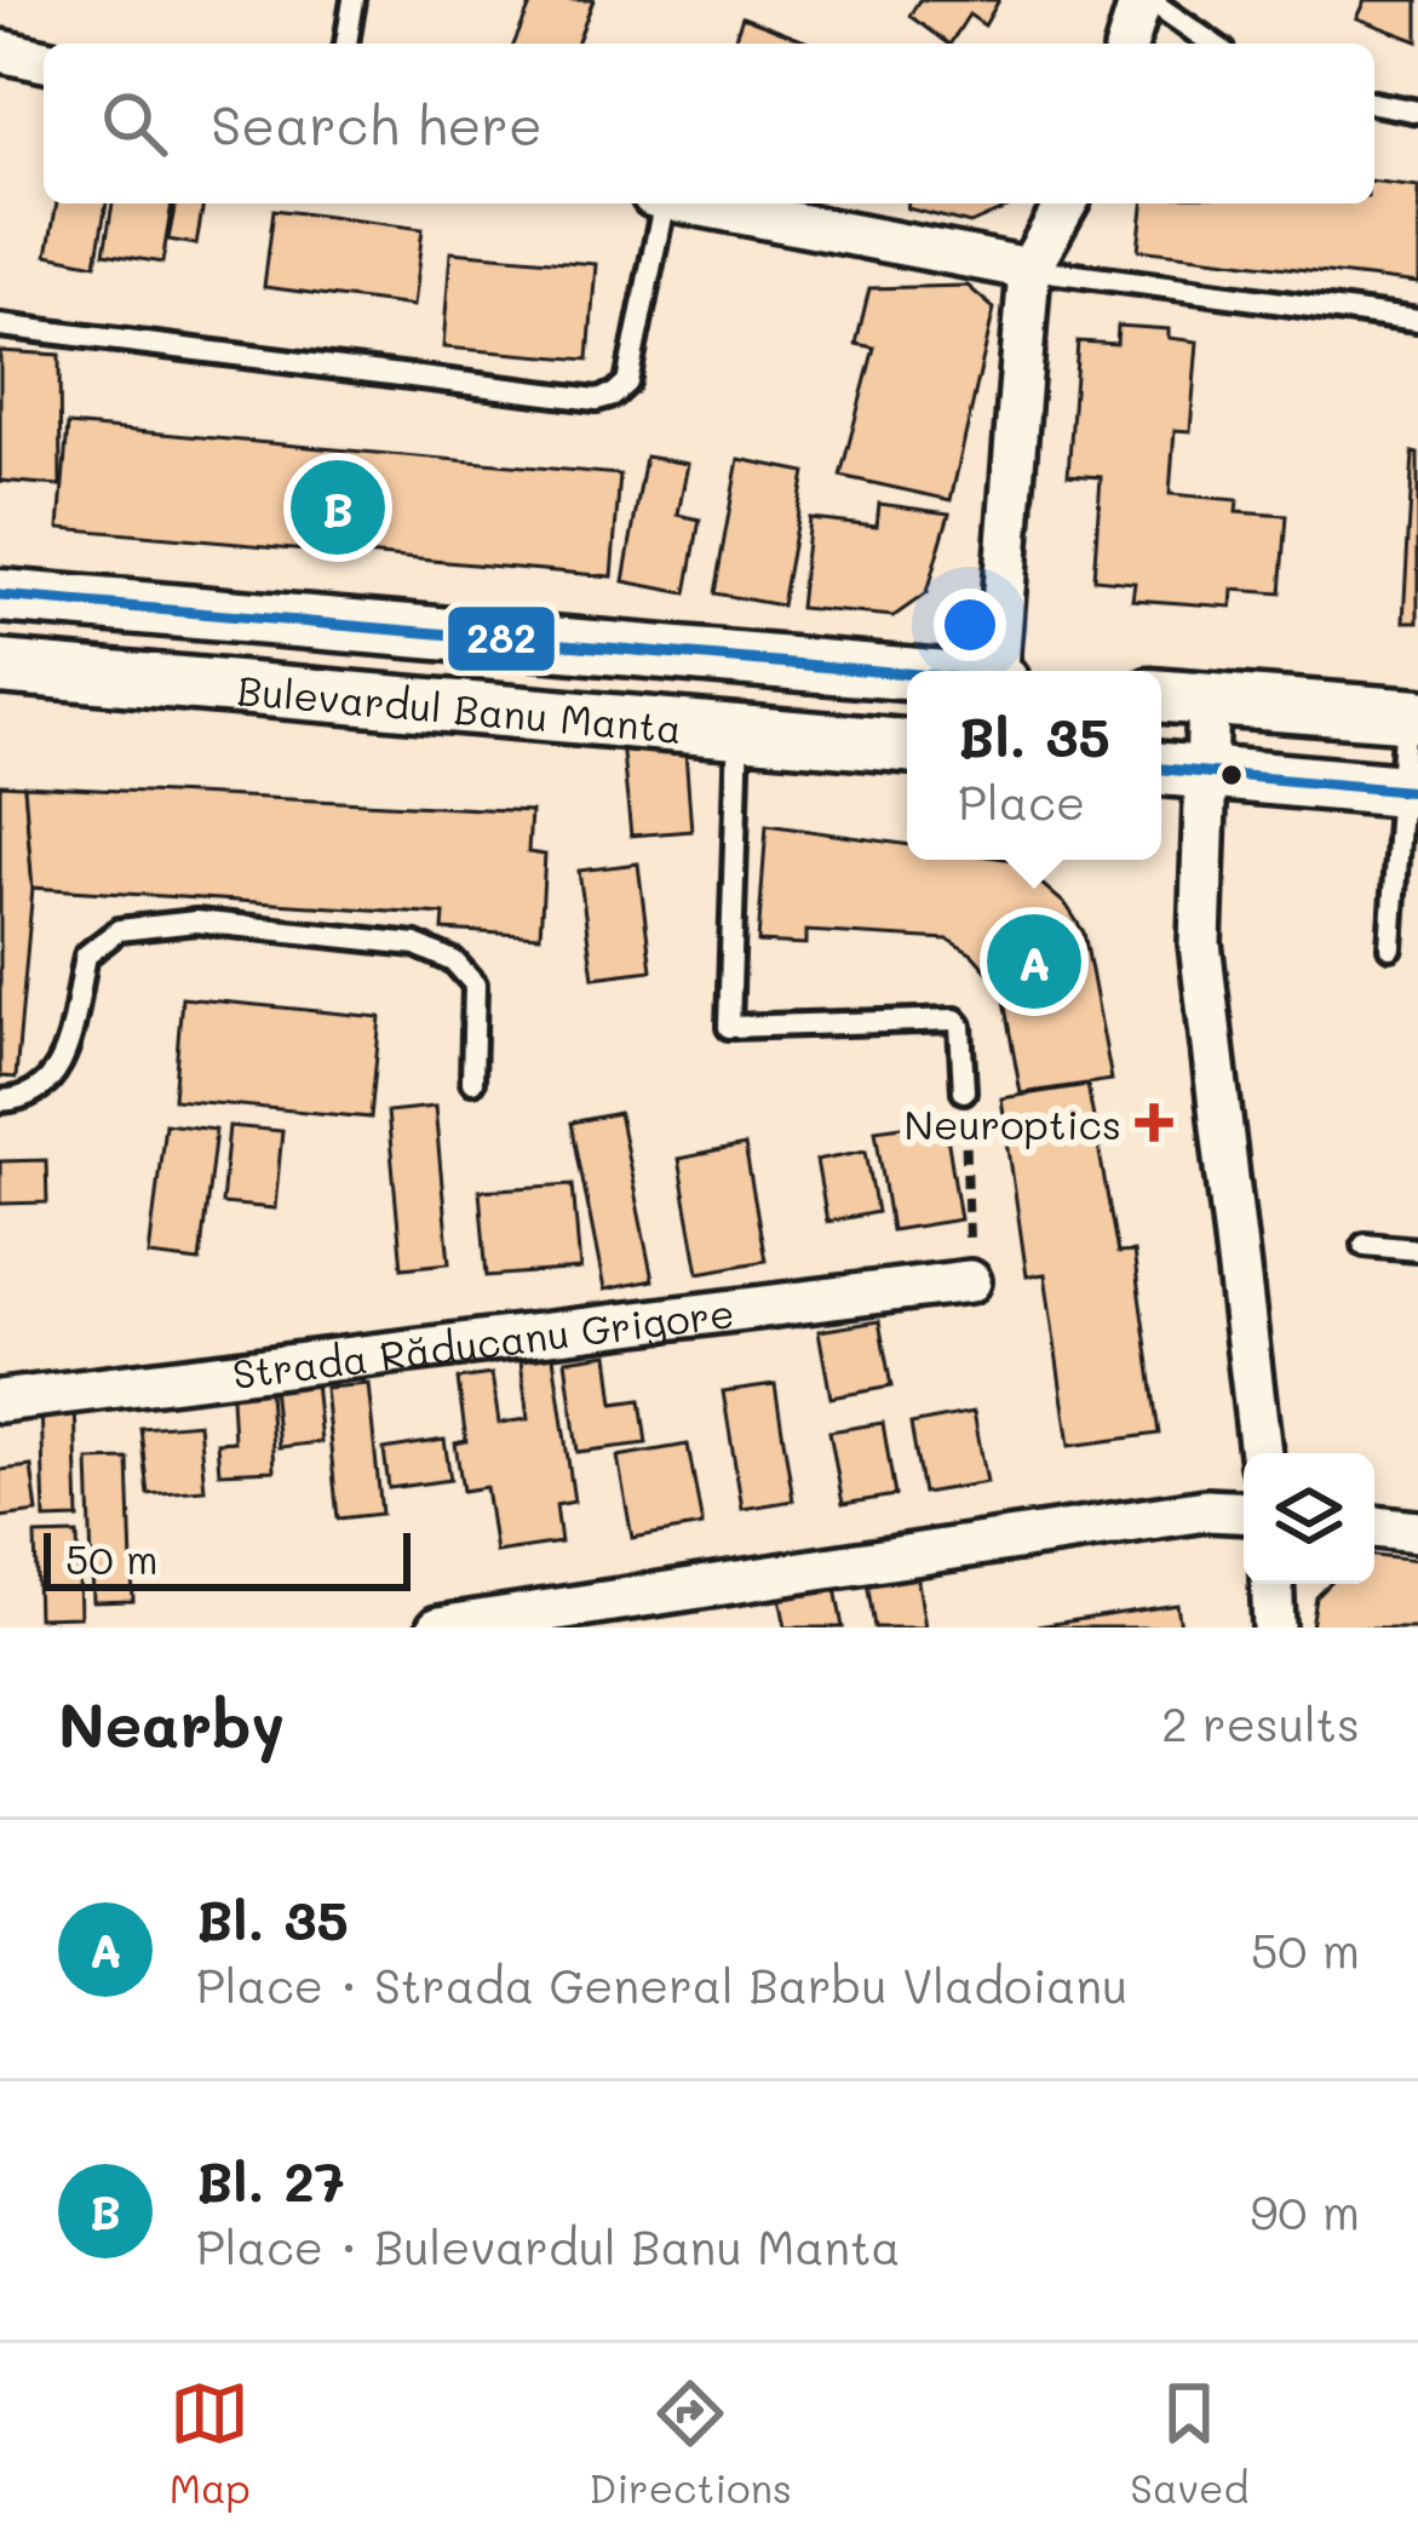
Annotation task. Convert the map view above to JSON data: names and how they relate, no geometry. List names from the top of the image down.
{
  "streets": {
    "street": ["Bulevardul Banu Manta", "Strada Răducanu Grigore"]
  },
  "places": {
    "health": ["Neuroptics"]
  },
  "lines": ["transit line 282"],
  "scale_bar": "50 m",
  "page": {
    "search": "Search here",
    "pins": ["B", "A"],
    "popup": ["Bl. 35", "Place"],
    "scale": "50 m",
    "heading": ["Nearby", "2 results"],
    "list": [
      {
        "mark": "A",
        "name": "Bl. 35",
        "note": "Place · Strada General Barbu Vladoianu",
        "value": "50 m"
      },
      {
        "mark": "B",
        "name": "Bl. 27",
        "note": "Place · Bulevardul Banu Manta",
        "value": "90 m"
      }
    ],
    "nav": ["Map", "Directions", "Saved"]
  }
}
